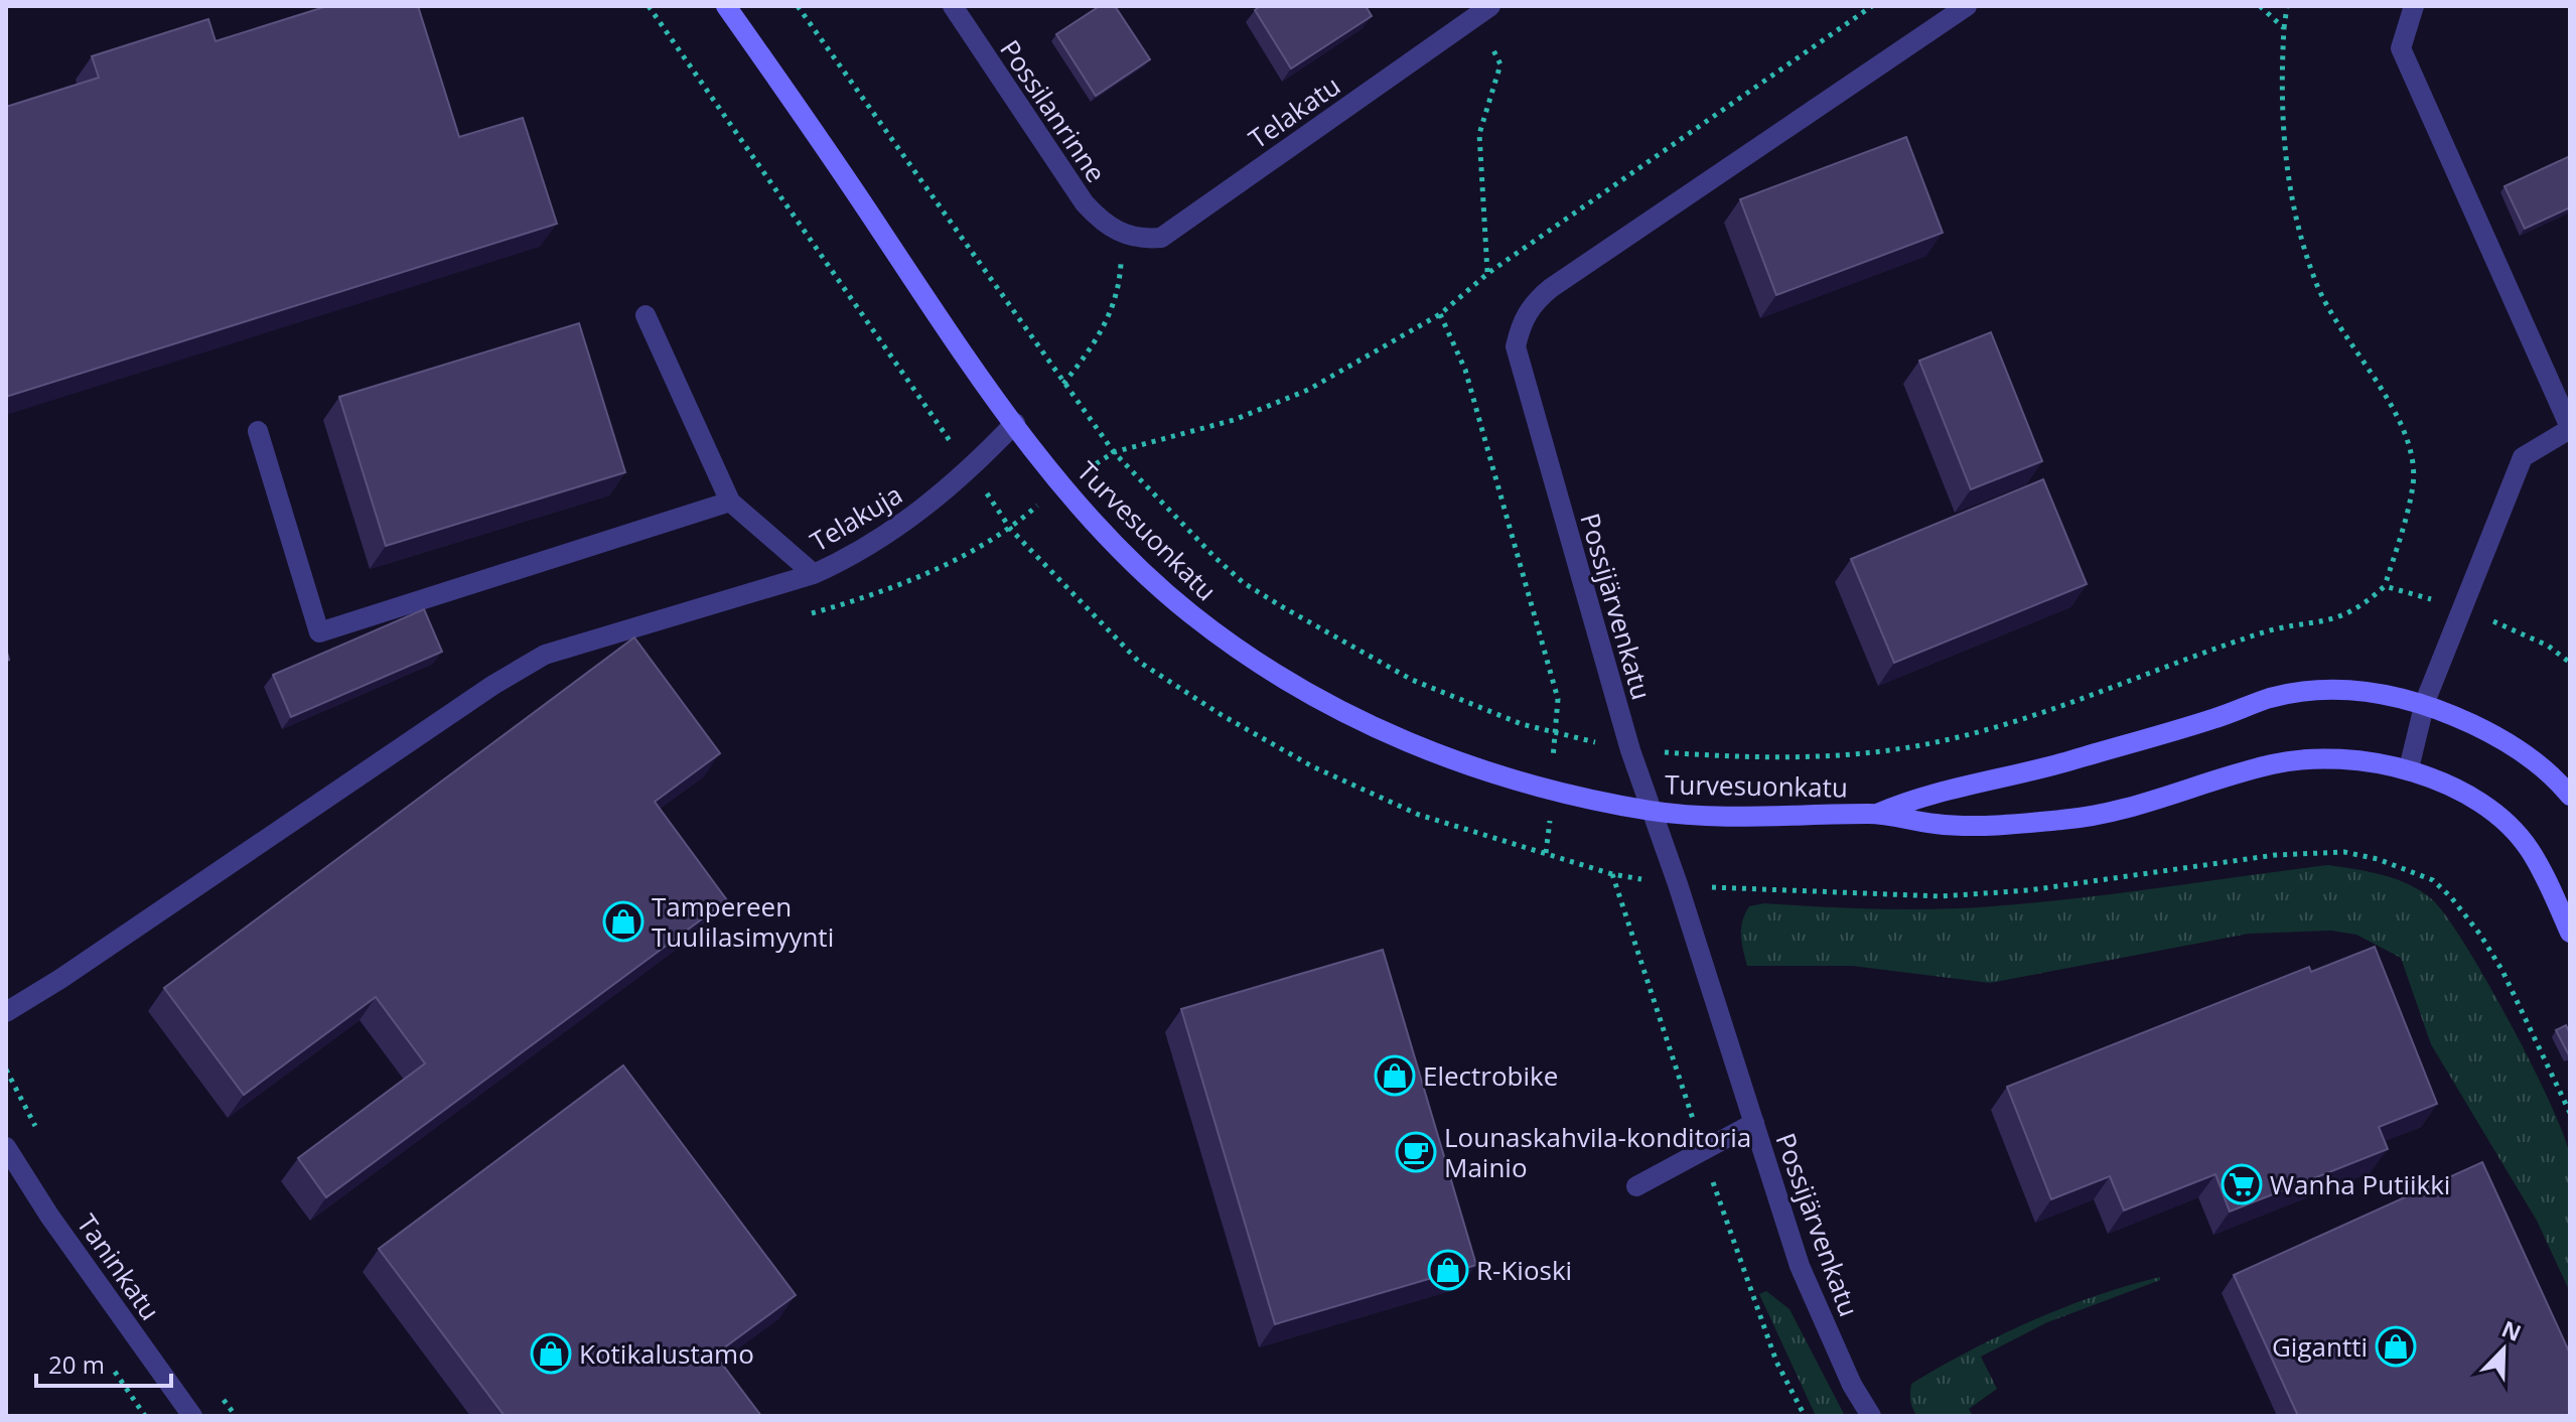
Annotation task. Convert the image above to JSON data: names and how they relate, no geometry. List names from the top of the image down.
{
  "streets": {
    "main road": ["Turvesuonkatu"],
    "street": [
      "Possilanrinne",
      "Telakatu",
      "Telakuja",
      "Possijärvenkatu",
      "Taninkatu"
    ]
  },
  "crossings": [
    ["Possilanrinne", "Telakatu"],
    ["Telakuja", "Turvesuonkatu"],
    ["Turvesuonkatu", "Possijärvenkatu"]
  ],
  "places": {
    "shop": [
      "Tampereen Tuulilasimyynti",
      "Electrobike",
      "R-Kioski",
      "Gigantti",
      "Kotikalustamo"
    ],
    "cafe": ["Lounaskahvila-konditoria Mainio"],
    "supermarket": ["Wanha Putiikki"]
  },
  "scale_bar": "20 m",
  "north": "top right"
}
